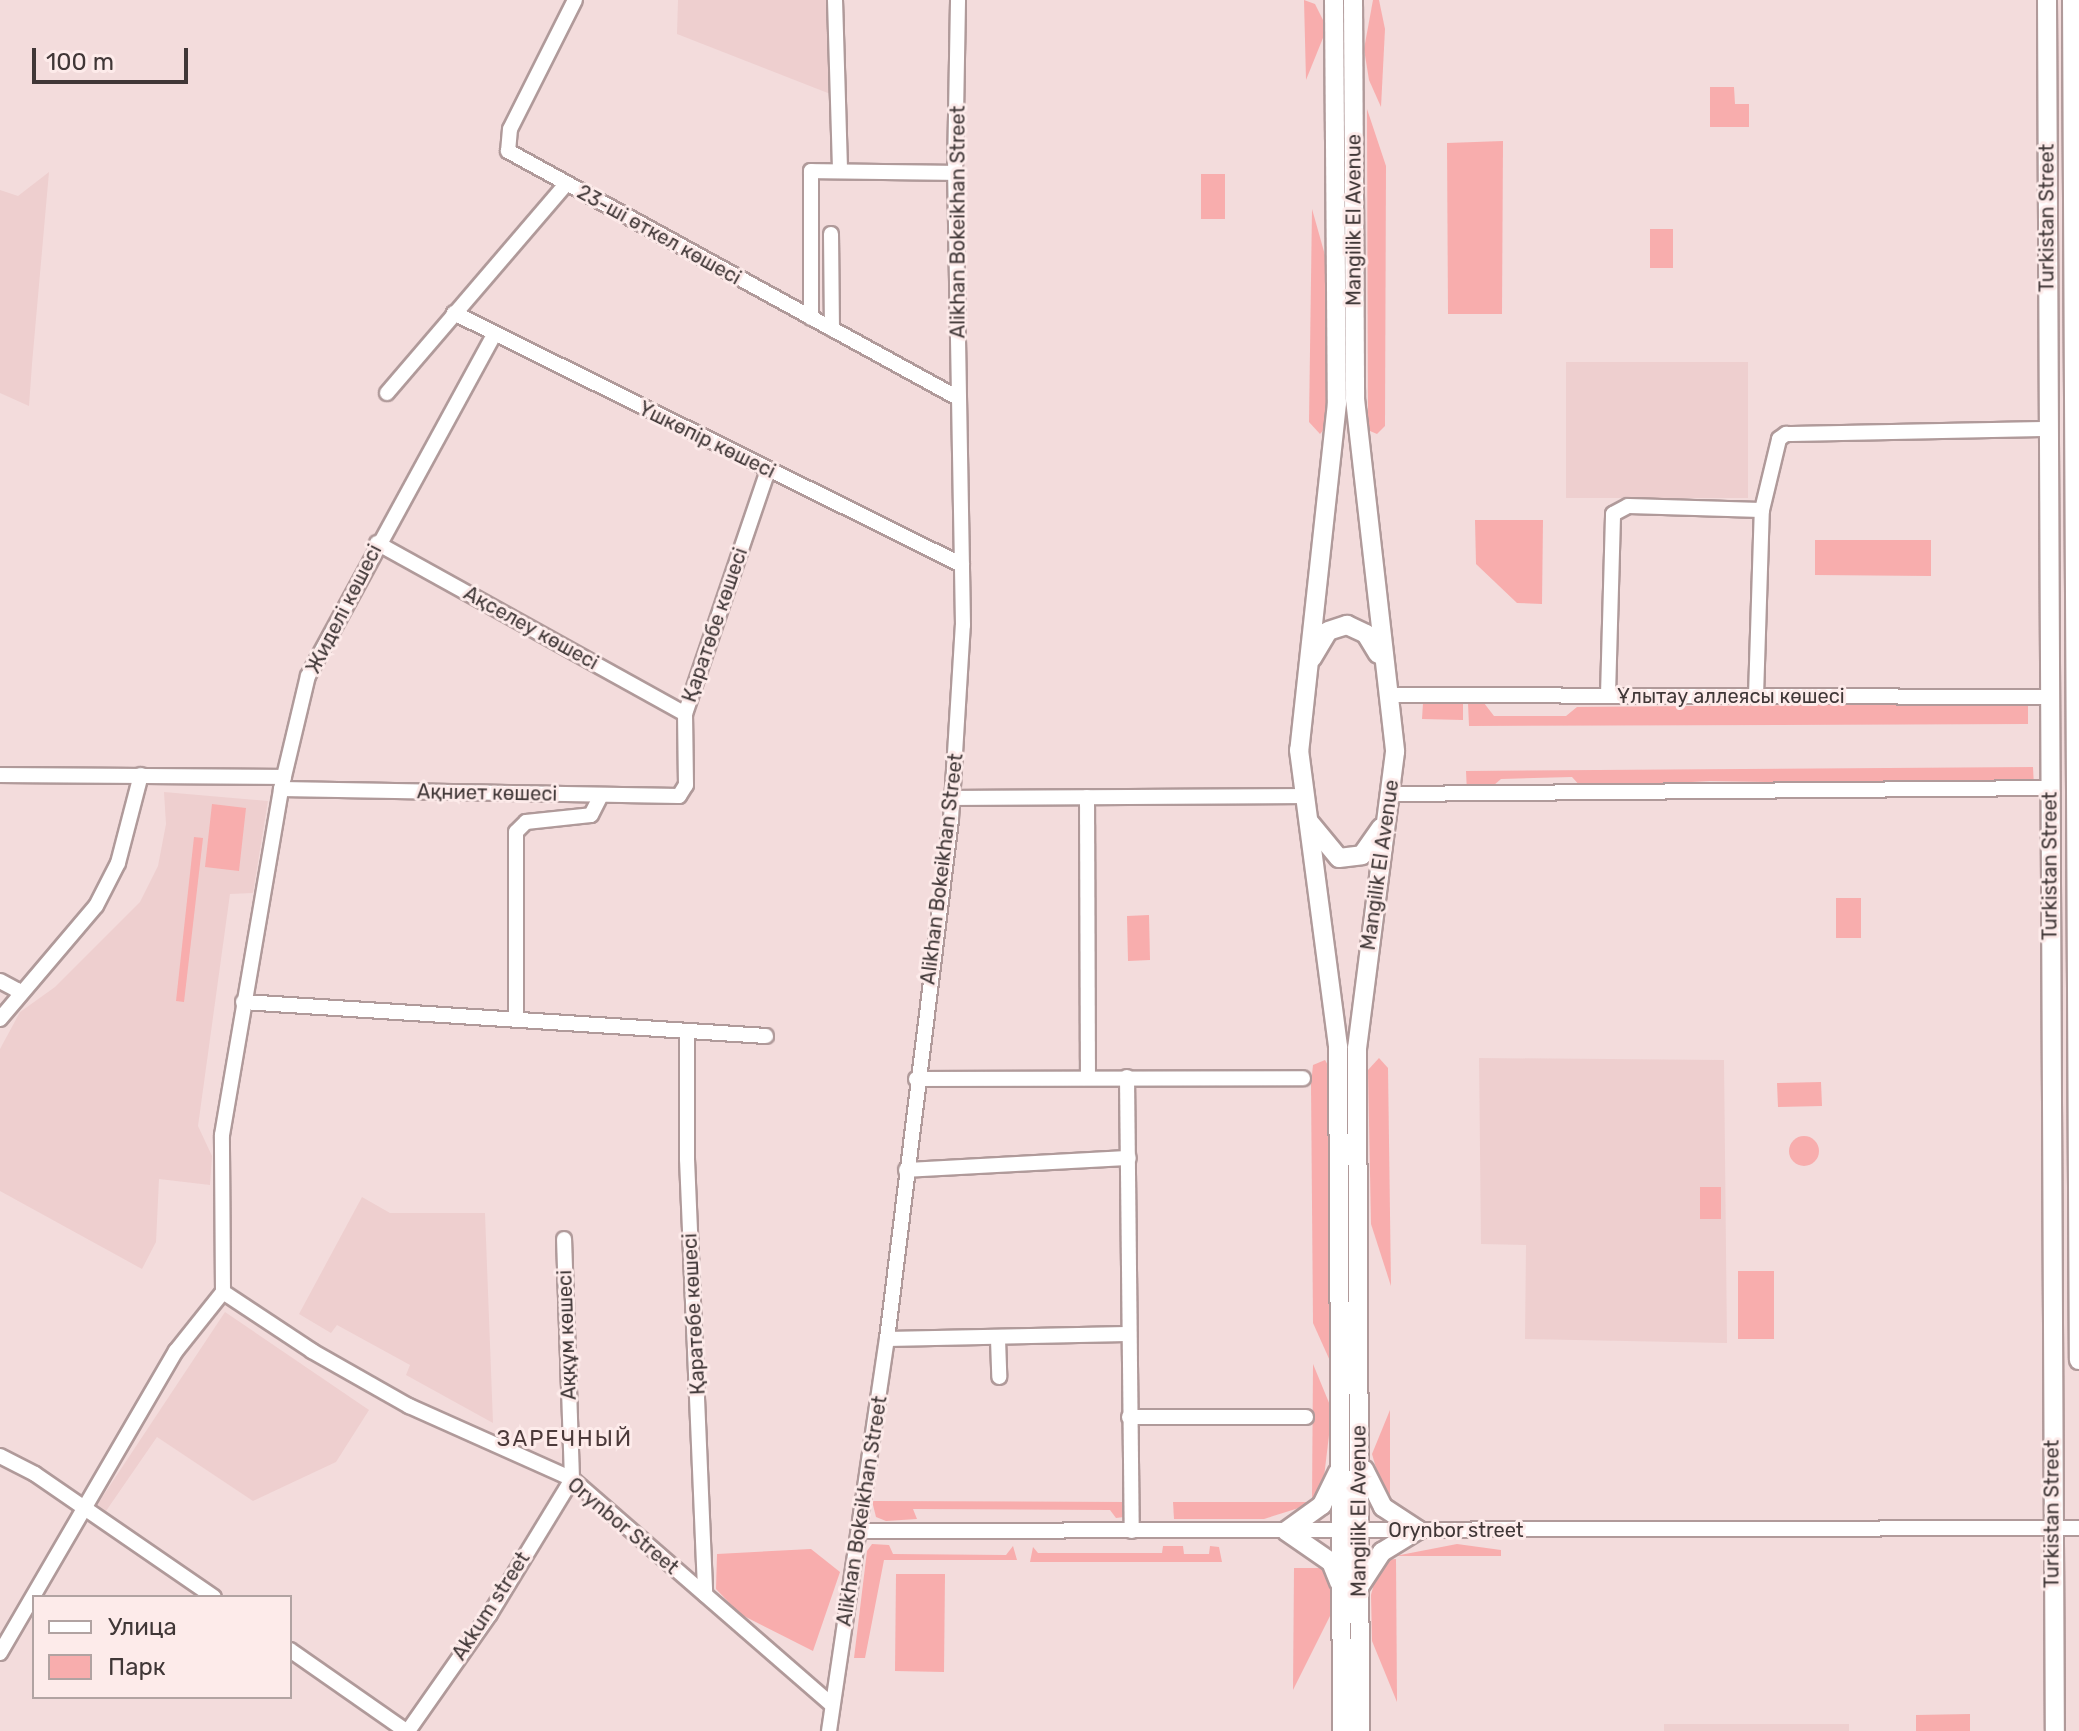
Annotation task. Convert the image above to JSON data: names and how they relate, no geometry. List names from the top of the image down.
{
  "streets": {
    "main road": ["Turkistan Street", "Mangilik El Avenue"],
    "street": [
      "Alikhan Bokeikhan Street",
      "23-ші өткел көшесі",
      "Үшкөпір көшесі",
      "Жиделі көшесі",
      "Қаратөбе көшесі",
      "Ақселеу көшесі",
      "Ұлытау аллеясы көшесі",
      "Ақниет көшесі",
      "Аққұм көшесі",
      "Orynbor Street",
      "Orynbor street",
      "Akkum street"
    ]
  },
  "crossings": [
    ["Turkistan Street", "Ұлытау аллеясы көшесі"],
    ["Turkistan Street", "Orynbor street"],
    ["Mangilik El Avenue", "Ұлытау аллеясы көшесі"],
    ["Mangilik El Avenue", "Orynbor street"],
    ["Alikhan Bokeikhan Street", "23-ші өткел көшесі"],
    ["Alikhan Bokeikhan Street", "Үшкөпір көшесі"],
    ["Alikhan Bokeikhan Street", "Orynbor Street"],
    ["Alikhan Bokeikhan Street", "Orynbor street"],
    ["Үшкөпір көшесі", "Жиделі көшесі"],
    ["Үшкөпір көшесі", "Қаратөбе көшесі"],
    ["Жиделі көшесі", "Ақселеу көшесі"],
    ["Жиделі көшесі", "Ақниет көшесі"],
    ["Жиделі көшесі", "Orynbor Street"],
    ["Қаратөбе көшесі", "Ақселеу көшесі"],
    ["Қаратөбе көшесі", "Ақниет көшесі"],
    ["Қаратөбе көшесі", "Orynbor Street"],
    ["Аққұм көшесі", "Orynbor Street"],
    ["Аққұм көшесі", "Akkum street"],
    ["Orynbor Street", "Akkum street"]
  ],
  "districts": ["ЗАРЕЧНЫЙ"],
  "legend": ["Улица", "Парк"],
  "scale_bar": "100 m"
}
